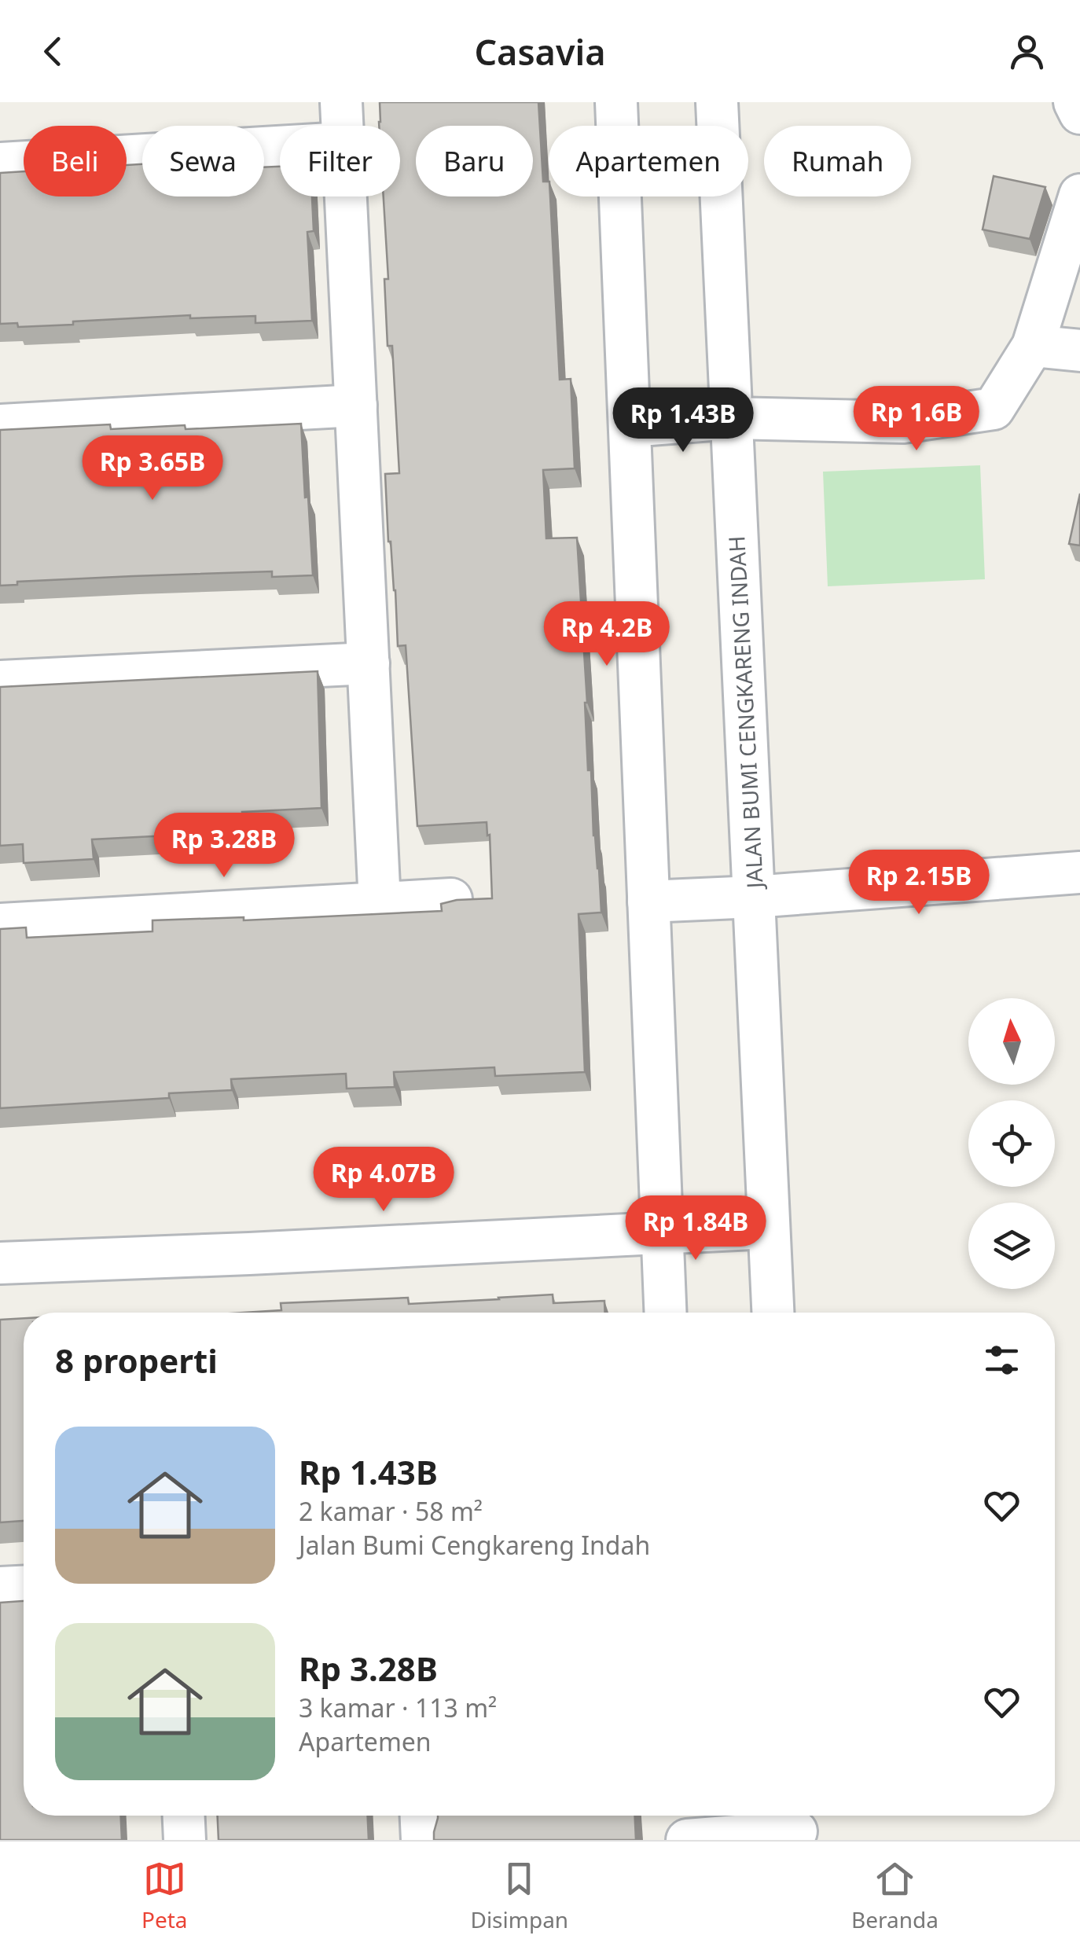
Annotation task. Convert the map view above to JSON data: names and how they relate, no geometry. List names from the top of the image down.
{
  "streets": {
    "street": ["JALAN BUMI CENGKARENG INDAH"]
  },
  "north": "top",
  "page": {
    "header": "Casavia",
    "chip": [
      "Beli",
      "Sewa",
      "Filter",
      "Baru",
      "Apartemen",
      "Rumah"
    ],
    "price": [
      "Rp 1.6B",
      "Rp 1.43B",
      "Rp 3.65B",
      "Rp 4.2B",
      "Rp 3.28B",
      "Rp 2.15B",
      "Rp 4.07B",
      "Rp 1.84B"
    ],
    "heading": "8 properti",
    "list": [
      {
        "name": "Rp 1.43B",
        "note": "2 kamar · 58 m² · Jalan Bumi Cengkareng Indah"
      },
      {
        "name": "Rp 3.28B",
        "note": "3 kamar · 113 m² · Apartemen"
      }
    ],
    "tabs": ["Peta", "Disimpan", "Beranda"]
  }
}
